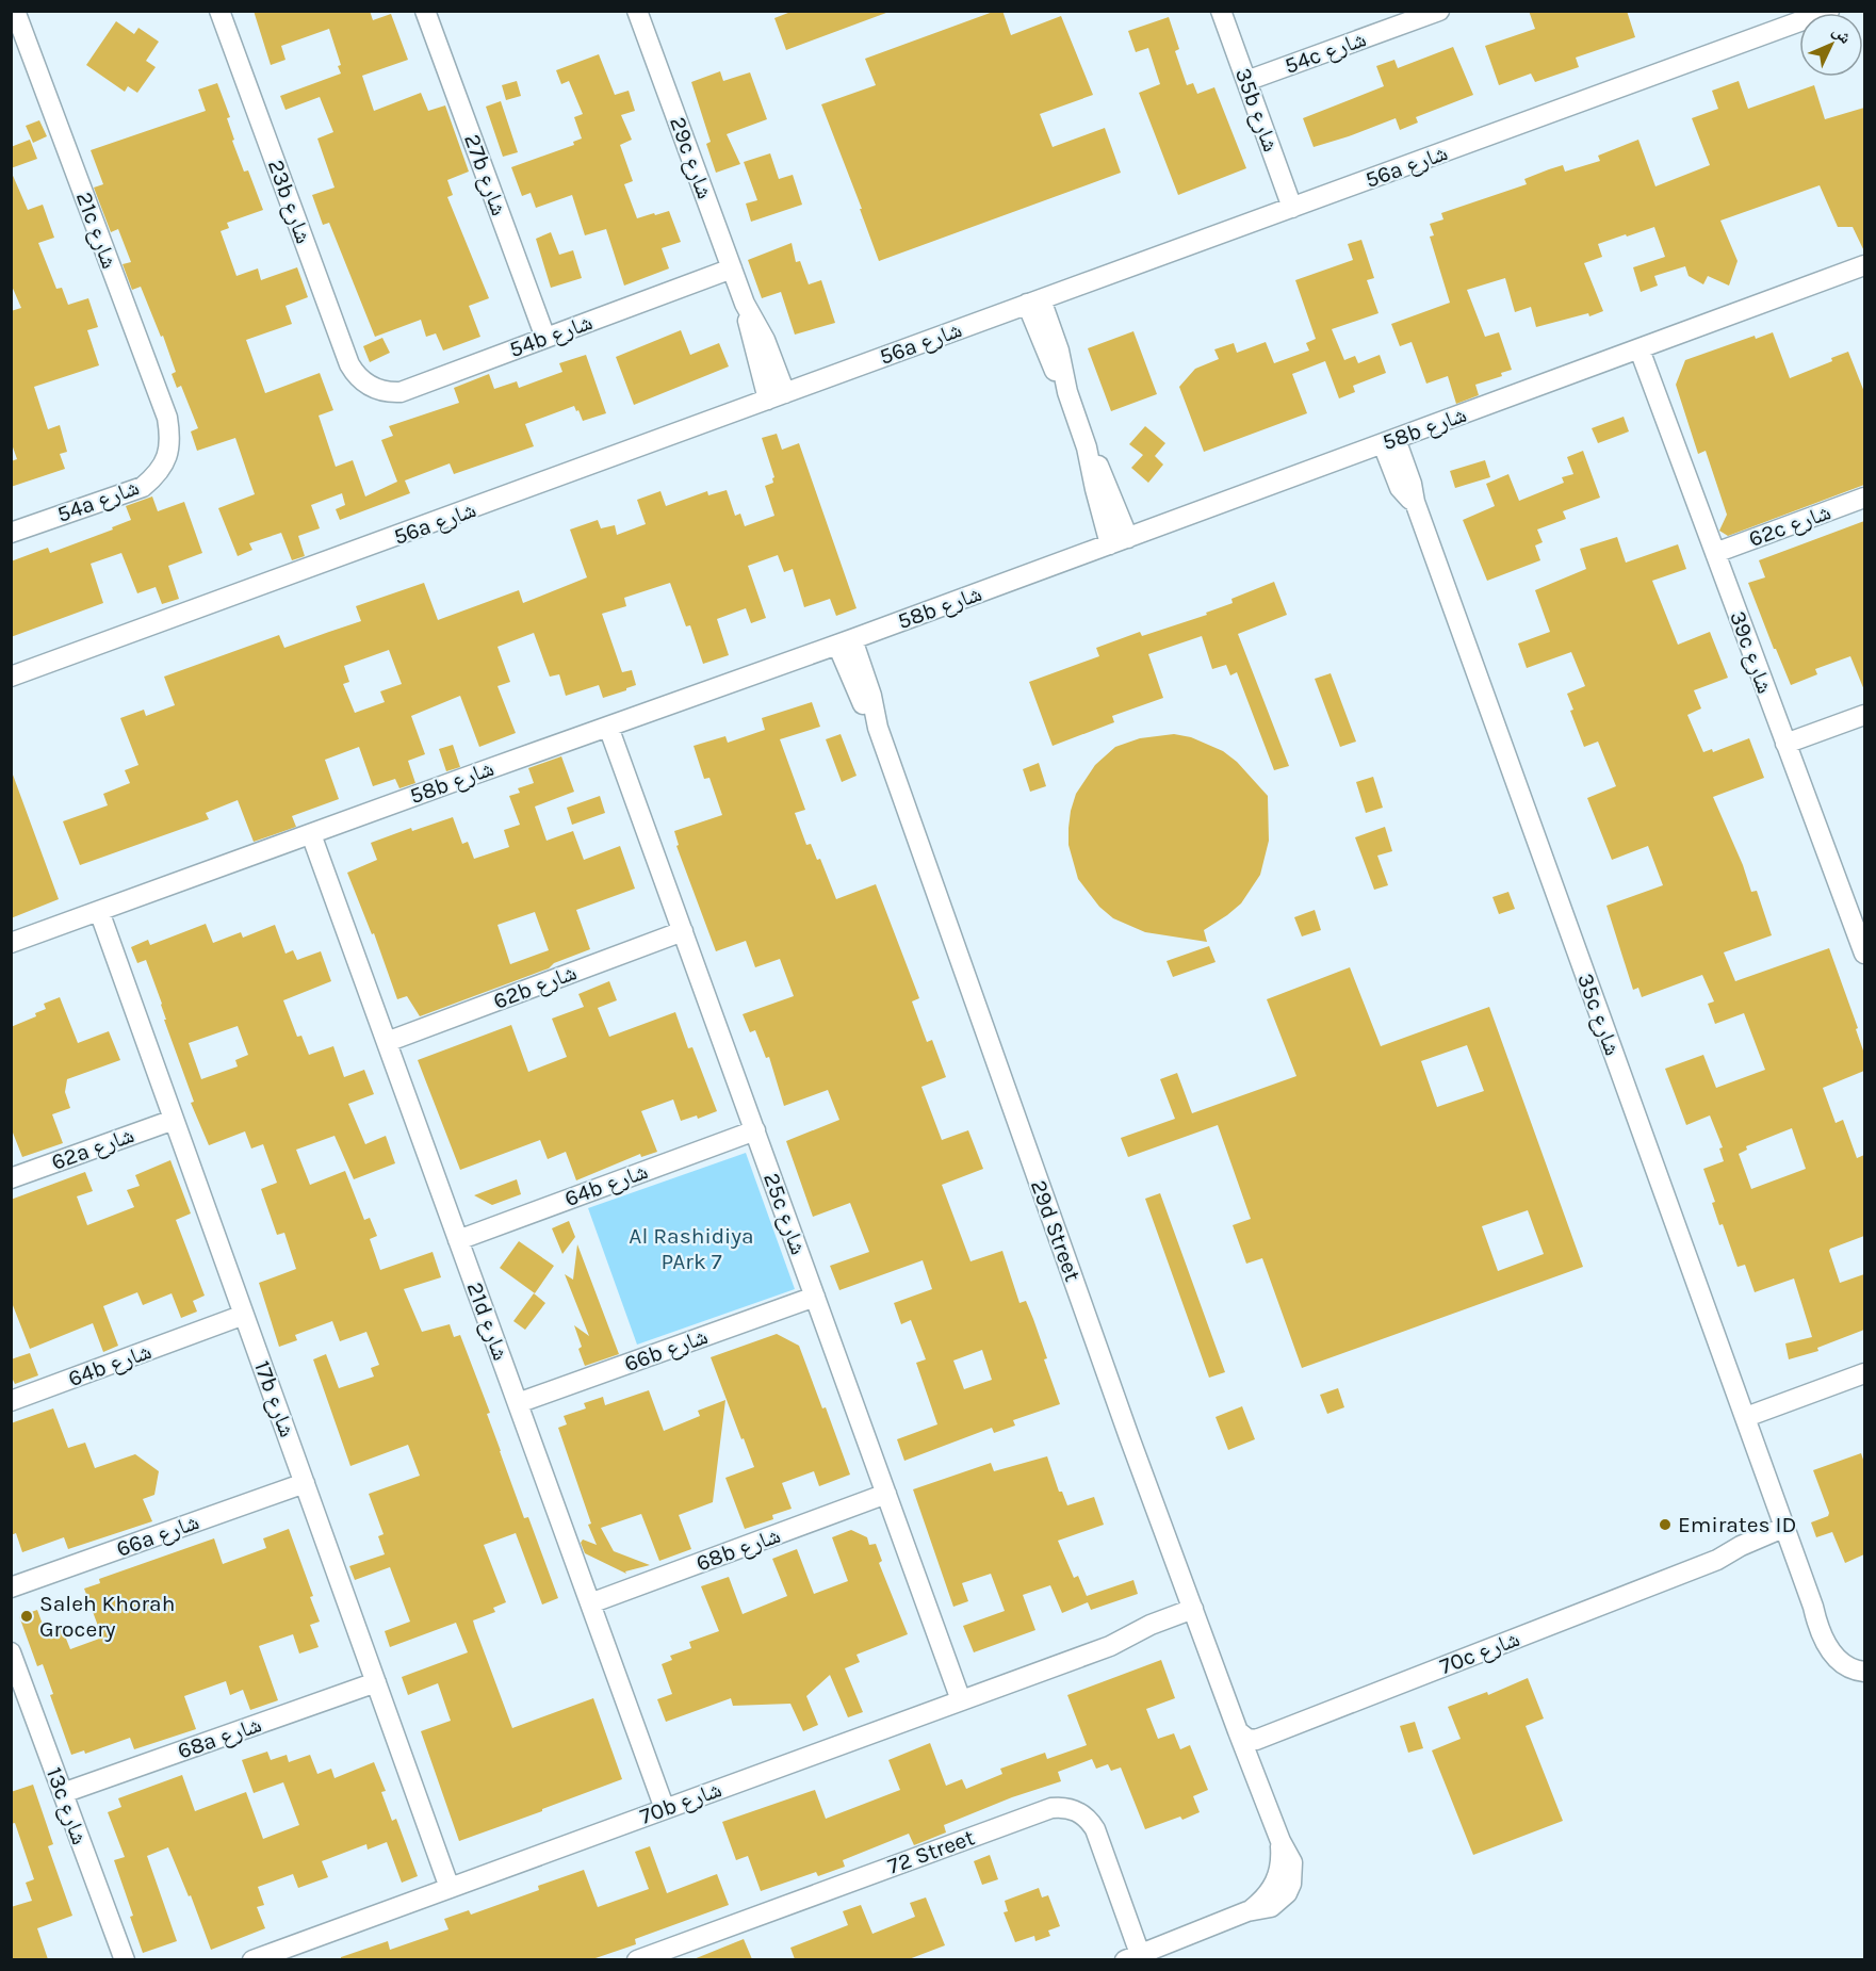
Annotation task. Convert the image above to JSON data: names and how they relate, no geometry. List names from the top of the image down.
{
  "streets": {
    "street": [
      "54c شارع",
      "35b شارع",
      "29c شارع",
      "56a شارع",
      "27b شارع",
      "23b شارع",
      "21c شارع",
      "54b شارع",
      "58b شارع",
      "54a شارع",
      "62c شارع",
      "39c شارع",
      "62b شارع",
      "35c شارع",
      "62a شارع",
      "64b شارع",
      "25c شارع",
      "29d Street",
      "21d شارع",
      "66b شارع",
      "17b شارع",
      "66a شارع",
      "68b شارع",
      "70c شارع",
      "68a شارع",
      "70b شارع",
      "13c شارع",
      "72 Street"
    ]
  },
  "crossings": [
    ["54c شارع", "35b شارع"],
    ["35b شارع", "56a شارع"],
    ["29c شارع", "56a شارع"],
    ["29c شارع", "54b شارع"],
    ["27b شارع", "54b شارع"],
    ["23b شارع", "54b شارع"],
    ["21c شارع", "54a شارع"],
    ["58b شارع", "39c شارع"],
    ["58b شارع", "35c شارع"],
    ["58b شارع", "25c شارع"],
    ["58b شارع", "29d Street"],
    ["58b شارع", "21d شارع"],
    ["58b شارع", "17b شارع"],
    ["62c شارع", "39c شارع"],
    ["62b شارع", "25c شارع"],
    ["62b شارع", "21d شارع"],
    ["35c شارع", "70c شارع"],
    ["62a شارع", "17b شارع"],
    ["64b شارع", "25c شارع"],
    ["64b شارع", "21d شارع"],
    ["64b شارع", "17b شارع"],
    ["25c شارع", "66b شارع"],
    ["25c شارع", "68b شارع"],
    ["25c شارع", "70b شارع"],
    ["29d Street", "70c شارع"],
    ["29d Street", "70b شارع"],
    ["29d Street", "72 Street"],
    ["21d شارع", "66b شارع"],
    ["21d شارع", "68b شارع"],
    ["21d شارع", "70b شارع"],
    ["17b شارع", "66a شارع"],
    ["17b شارع", "68a شارع"],
    ["17b شارع", "70b شارع"],
    ["68a شارع", "13c شارع"]
  ],
  "parks": ["Al Rashidiya PArk 7"],
  "places": ["Emirates ID", "Saleh Khorah Grocery"],
  "north": "top right"
}
